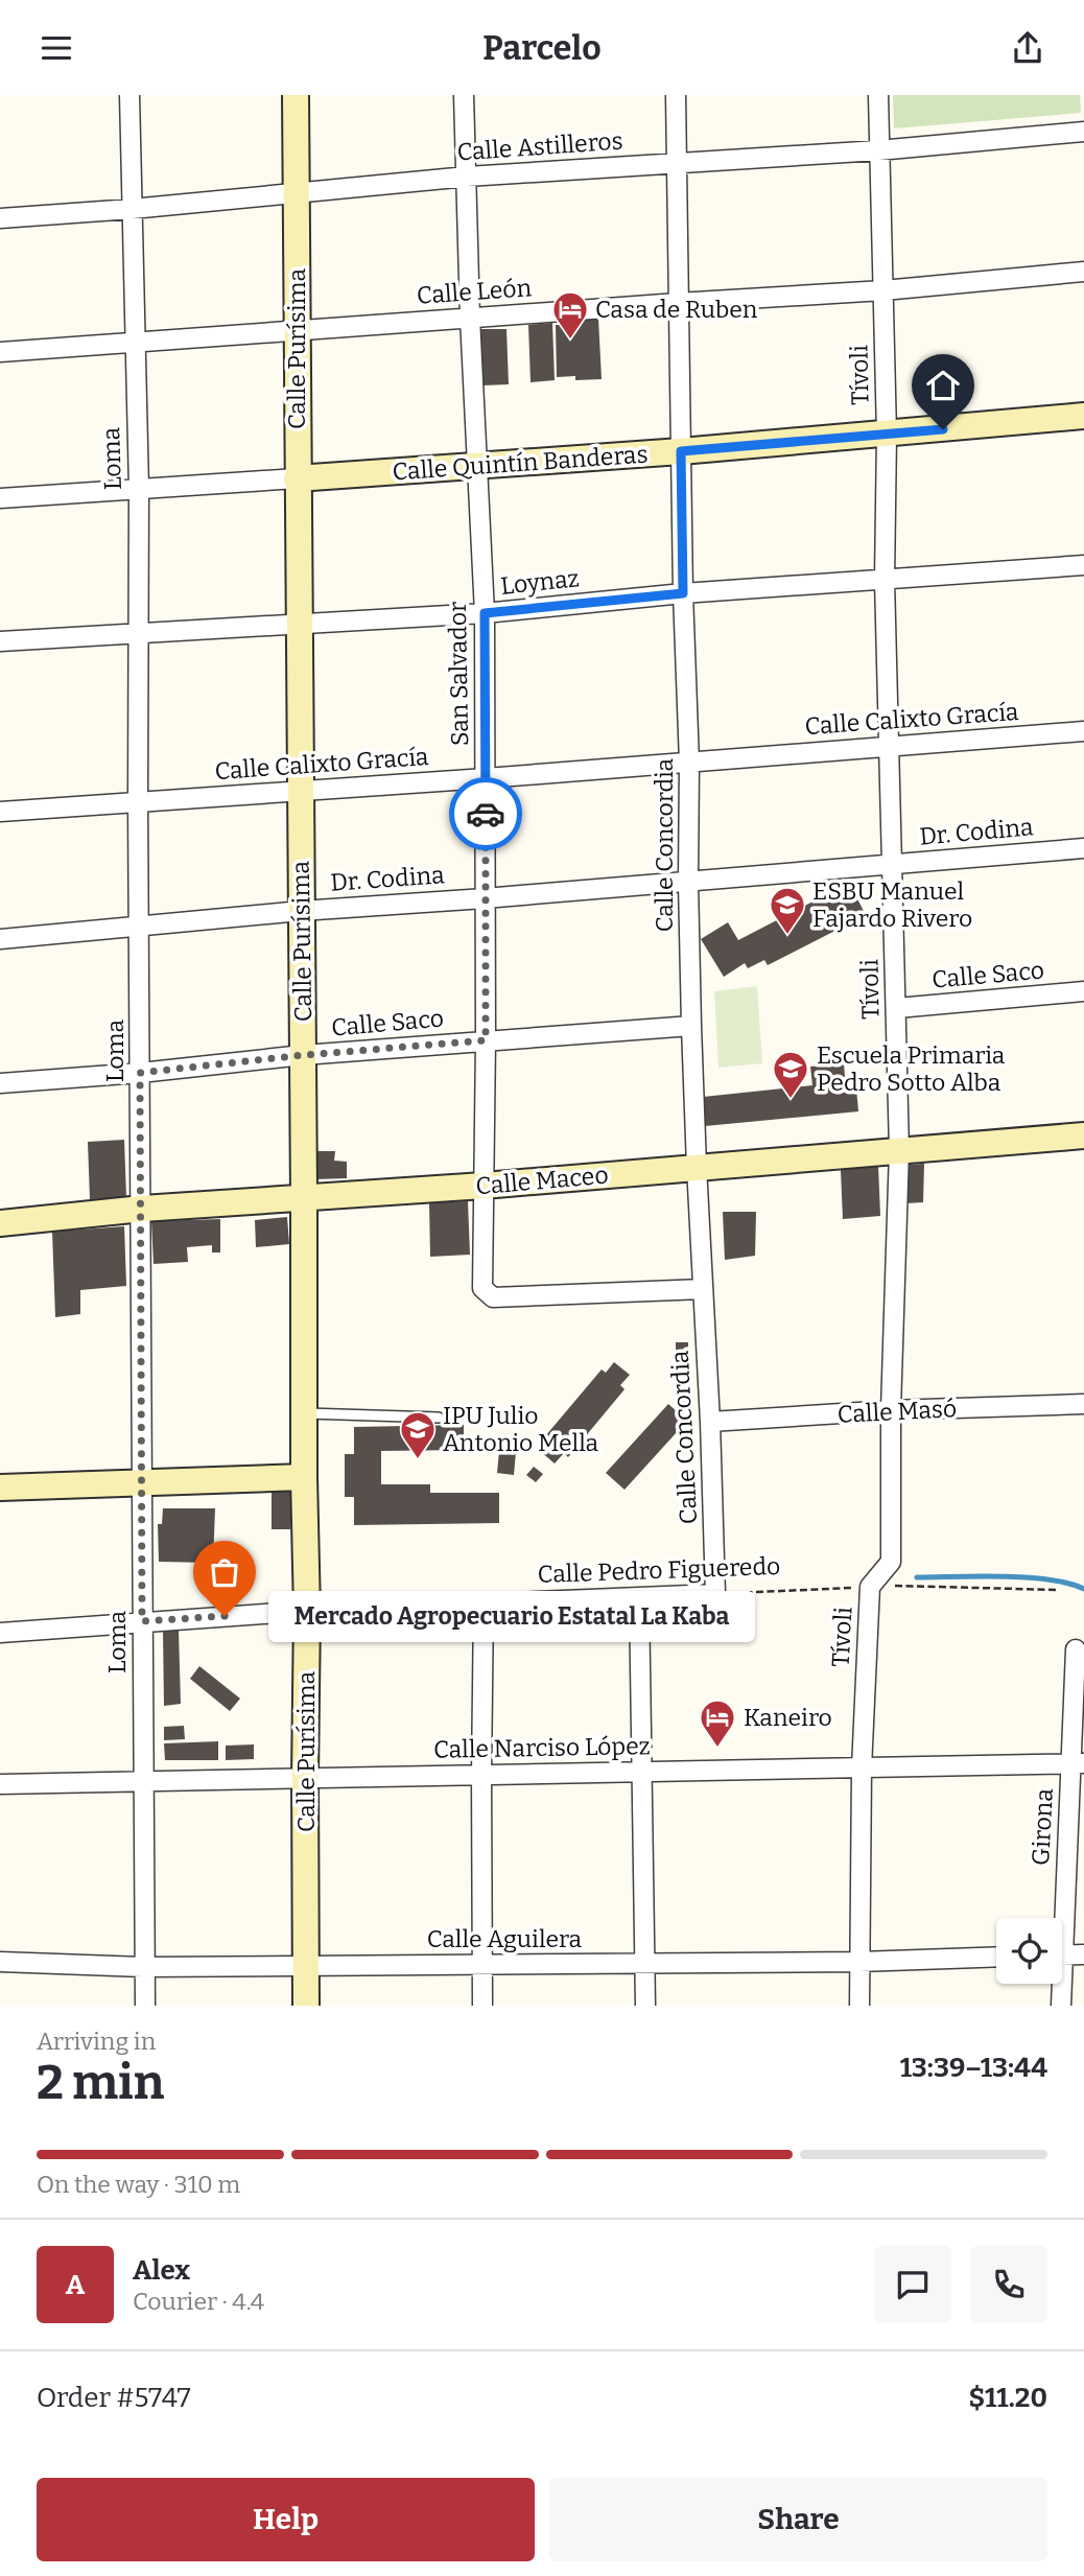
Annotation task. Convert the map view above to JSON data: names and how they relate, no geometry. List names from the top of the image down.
{
  "streets": {
    "street": [
      "Calle Astilleros",
      "Calle León",
      "Calle Purísima",
      "Tívoli",
      "Loma",
      "Calle Quintín Banderas",
      "Loynaz",
      "San Salvador",
      "Calle Calixto Gracía",
      "Dr. Codina",
      "Calle Concordia",
      "Calle Saco",
      "Calle Maceo",
      "Calle Masó",
      "Calle Pedro Figueredo",
      "Calle Narciso López",
      "Girona",
      "Calle Aguilera"
    ]
  },
  "crossings": [
    ["Calle Astilleros", "Calle Purísima"],
    ["Calle Astilleros", "Tívoli"],
    ["Calle Astilleros", "Loma"],
    ["Calle Astilleros", "San Salvador"],
    ["Calle Astilleros", "Calle Concordia"],
    ["Calle León", "Calle Purísima"],
    ["Calle León", "Tívoli"],
    ["Calle León", "Loma"],
    ["Calle León", "San Salvador"],
    ["Calle León", "Calle Concordia"],
    ["Calle Purísima", "Calle Quintín Banderas"],
    ["Calle Purísima", "Loynaz"],
    ["Calle Purísima", "Calle Calixto Gracía"],
    ["Calle Purísima", "Dr. Codina"],
    ["Calle Purísima", "Calle Saco"],
    ["Calle Purísima", "Calle Maceo"],
    ["Calle Purísima", "Calle Pedro Figueredo"],
    ["Calle Purísima", "Calle Narciso López"],
    ["Calle Purísima", "Calle Aguilera"],
    ["Tívoli", "Calle Quintín Banderas"],
    ["Tívoli", "Loynaz"],
    ["Tívoli", "Calle Calixto Gracía"],
    ["Tívoli", "Dr. Codina"],
    ["Tívoli", "Calle Saco"],
    ["Tívoli", "Calle Maceo"],
    ["Tívoli", "Calle Masó"],
    ["Tívoli", "Calle Pedro Figueredo"],
    ["Tívoli", "Calle Narciso López"],
    ["Tívoli", "Calle Aguilera"],
    ["Loma", "Calle Quintín Banderas"],
    ["Loma", "Loynaz"],
    ["Loma", "Calle Calixto Gracía"],
    ["Loma", "Dr. Codina"],
    ["Loma", "Calle Saco"],
    ["Loma", "Calle Maceo"],
    ["Loma", "Calle Pedro Figueredo"],
    ["Loma", "Calle Narciso López"],
    ["Loma", "Calle Aguilera"],
    ["Calle Quintín Banderas", "San Salvador"],
    ["Calle Quintín Banderas", "Calle Concordia"],
    ["Loynaz", "San Salvador"],
    ["Loynaz", "Calle Concordia"],
    ["San Salvador", "Calle Calixto Gracía"],
    ["San Salvador", "Dr. Codina"],
    ["San Salvador", "Calle Concordia"],
    ["San Salvador", "Calle Saco"],
    ["San Salvador", "Calle Maceo"],
    ["Calle Calixto Gracía", "Calle Concordia"],
    ["Dr. Codina", "Calle Concordia"],
    ["Calle Concordia", "Calle Saco"],
    ["Calle Concordia", "Calle Maceo"],
    ["Calle Concordia", "Calle Masó"],
    ["Calle Concordia", "Calle Pedro Figueredo"],
    ["Calle Narciso López", "Girona"]
  ],
  "places": {
    "hotel": ["Casa de Ruben", "Kaneiro"],
    "school or university": ["ESBU Manuel Fajardo Rivero", "Escuela Primaria Pedro Sotto Alba", "IPU Julio Antonio Mella"],
    "other": ["Mercado Agropecuario Estatal La Kaba"]
  },
  "page": {
    "header": "Parcelo",
    "bubble": "Mercado Agropecuario Estatal La Kaba",
    "heading": ["2 min", "Arriving in", "13:39–13:44"],
    "panel": [
      "Alex",
      "Courier · 4.4",
      "Order #5747",
      "$11.20"
    ],
    "bar": "On the way · 310 m",
    "round": "A",
    "buttons": ["Help", "Share"]
  }
}
